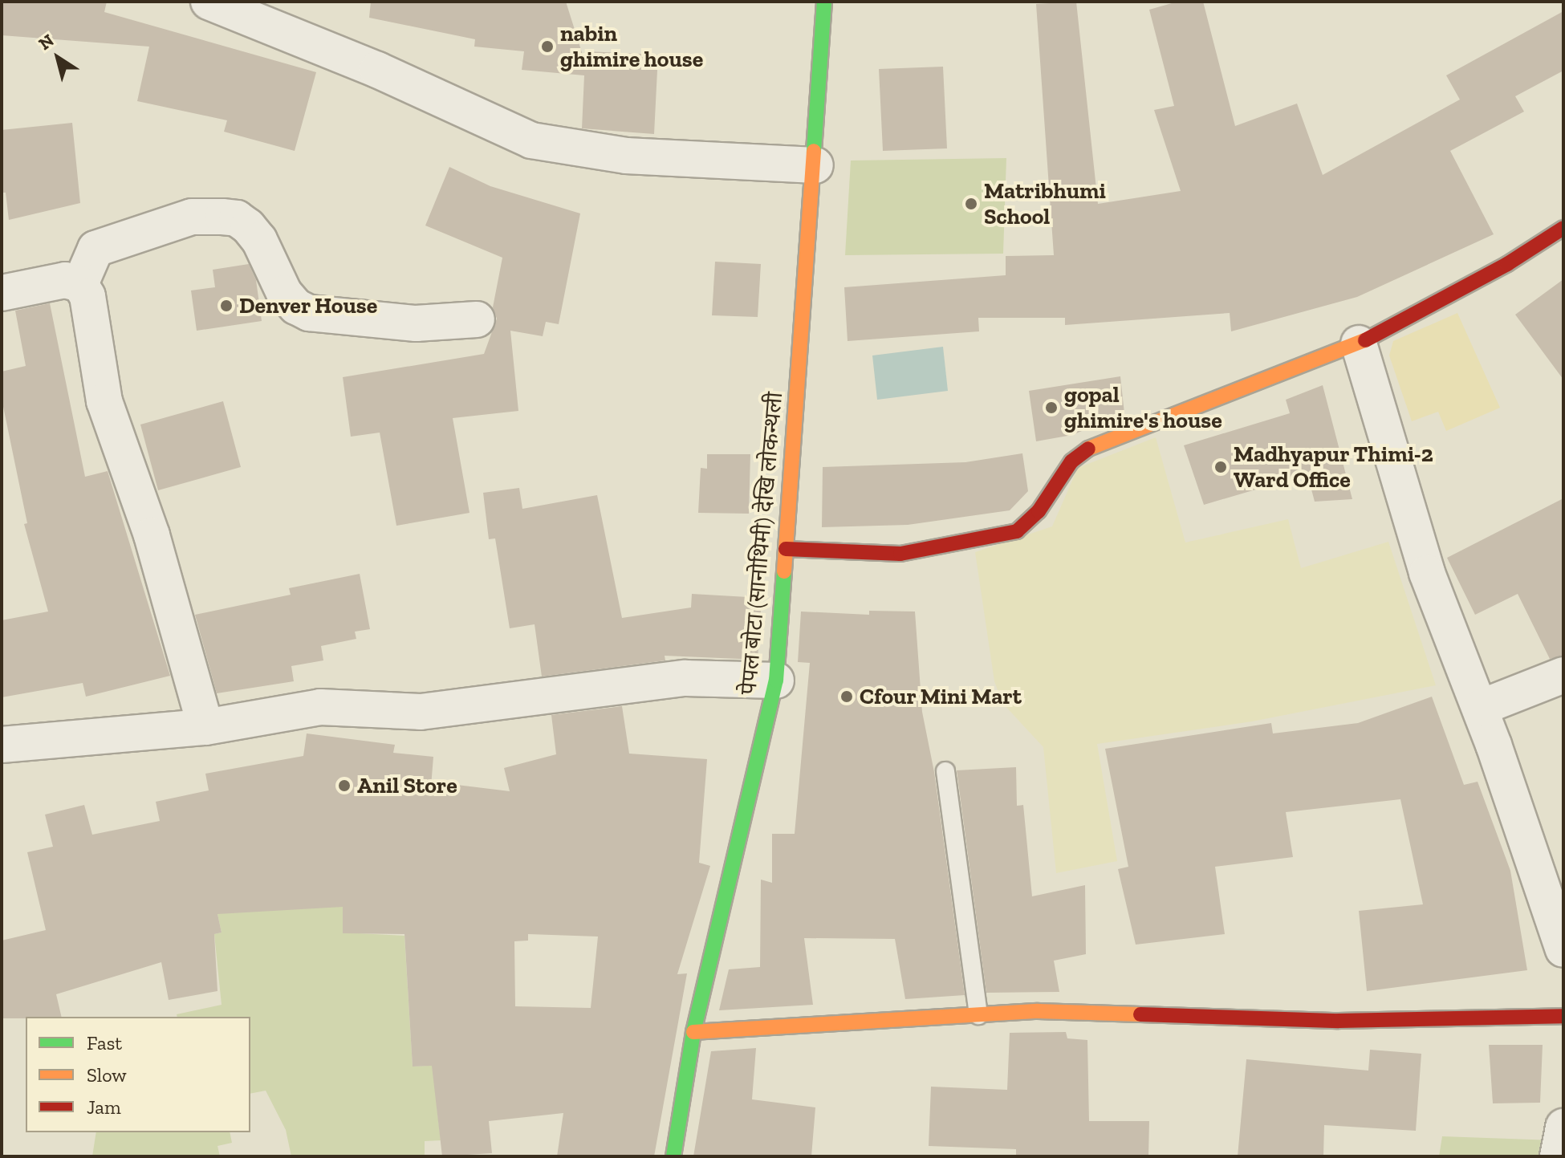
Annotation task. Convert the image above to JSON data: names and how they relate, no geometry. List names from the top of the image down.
{
  "streets": {
    "street": ["पेपल बोटा (सानोथिमी) देखि लोकन्थली"]
  },
  "places": [
    "nabin ghimire house",
    "Matribhumi School",
    "Denver House",
    "gopal ghimire's house",
    "Madhyapur Thimi-2 Ward Office",
    "Cfour Mini Mart",
    "Anil Store"
  ],
  "legend": ["Fast", "Slow", "Jam"],
  "north": "top left"
}
